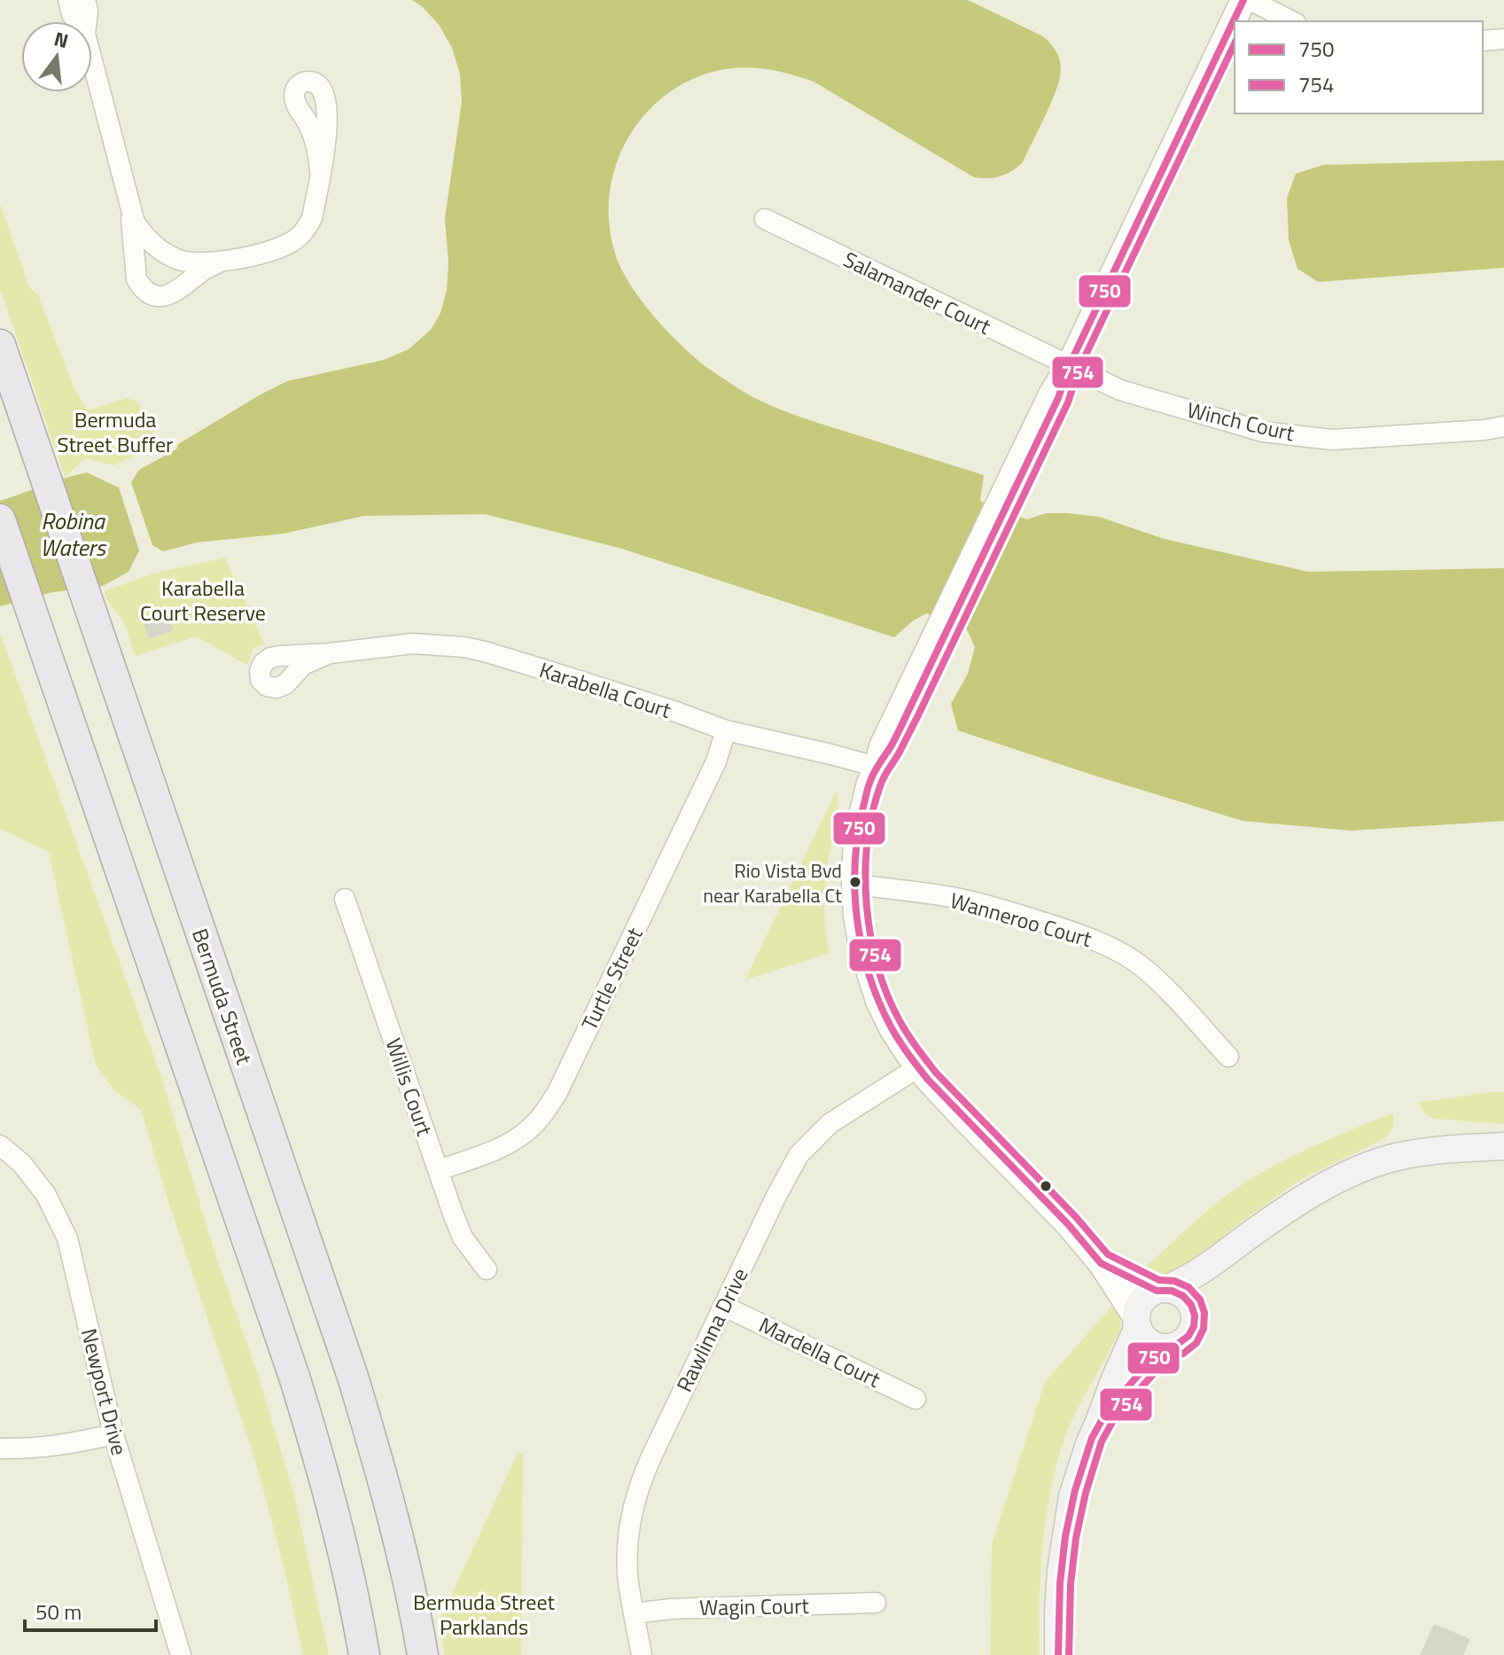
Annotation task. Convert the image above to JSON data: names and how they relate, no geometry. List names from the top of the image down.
{
  "streets": {
    "main road": ["Bermuda Street"],
    "street": [
      "Salamander Court",
      "Winch Court",
      "Karabella Court",
      "Wanneroo Court",
      "Turtle Street",
      "Willis Court",
      "Rawlinna Drive",
      "Mardella Court",
      "Newport Drive",
      "Wagin Court"
    ]
  },
  "crossings": [
    ["Salamander Court", "Winch Court"],
    ["Karabella Court", "Turtle Street"],
    ["Turtle Street", "Willis Court"],
    ["Rawlinna Drive", "Mardella Court"],
    ["Rawlinna Drive", "Wagin Court"]
  ],
  "water": ["Robina Waters"],
  "parks": ["Bermuda Street Buffer", "Karabella Court Reserve", "Bermuda Street Parklands"],
  "places": ["Rio Vista Bvd near Karabella Ct"],
  "lines": ["transit line 750", "transit line 754"],
  "legend": ["750", "754"],
  "scale_bar": "50 m",
  "north": "top"
}
